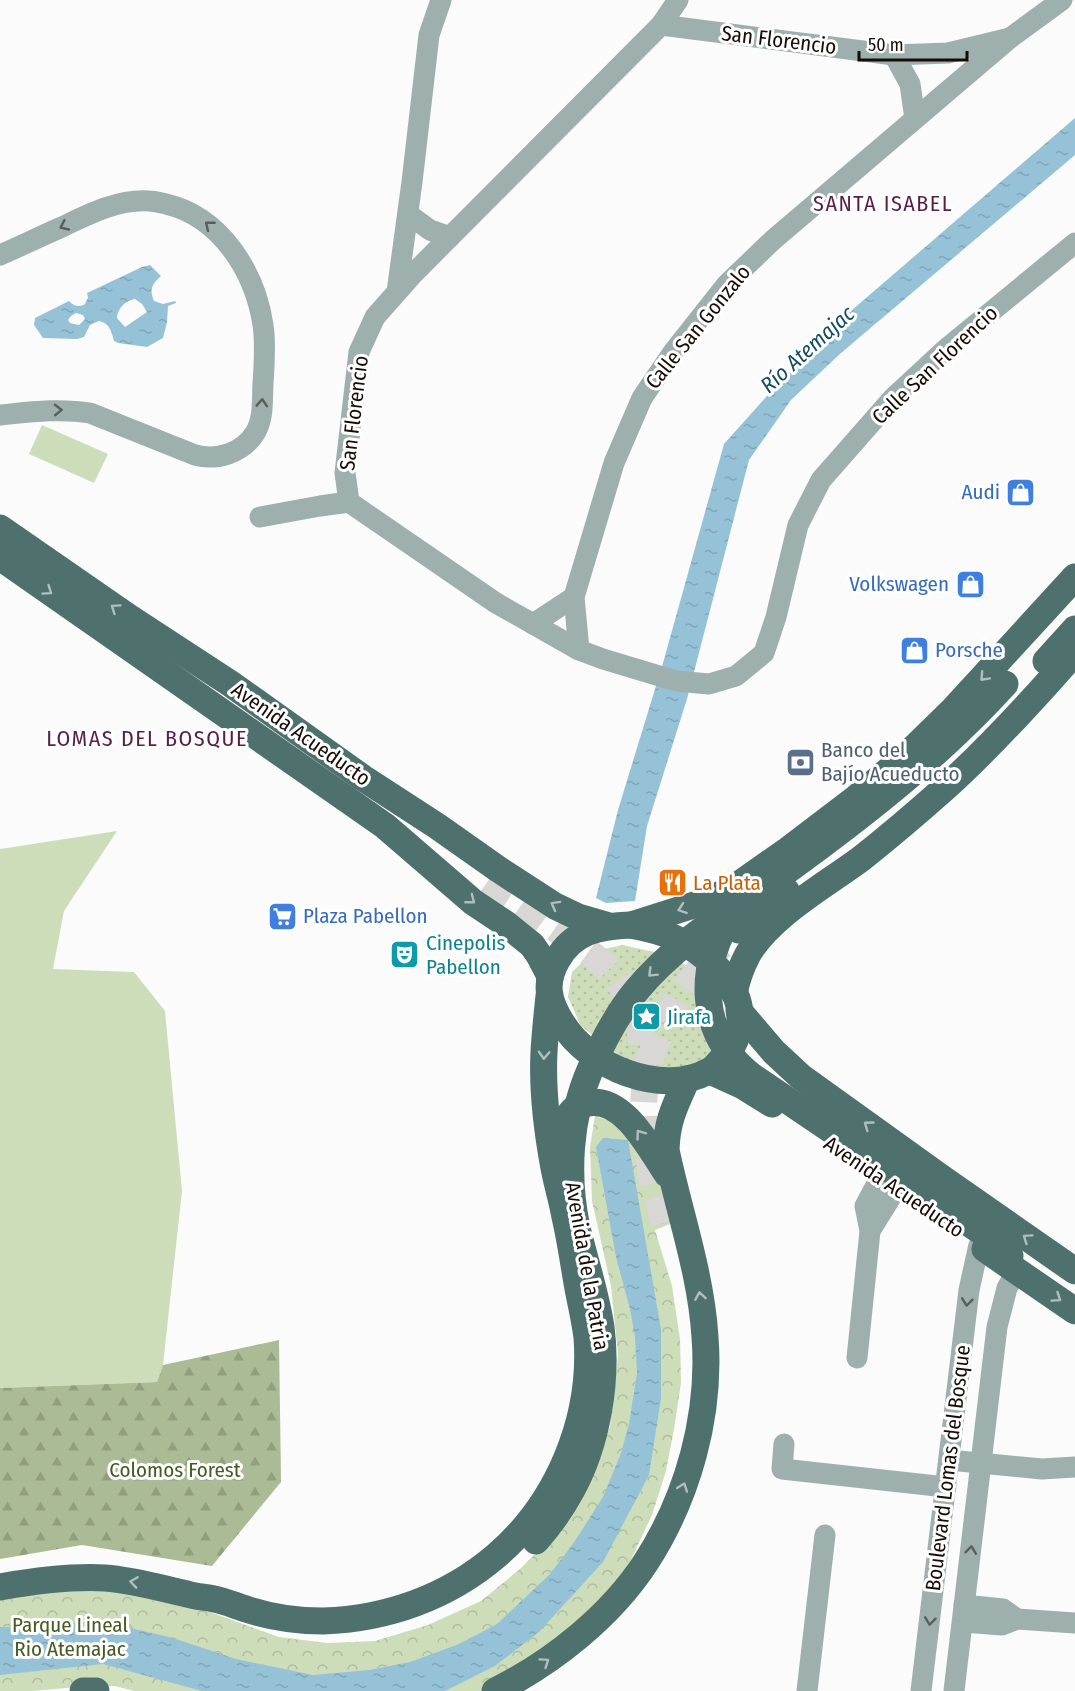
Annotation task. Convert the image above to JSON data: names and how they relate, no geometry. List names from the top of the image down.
{
  "streets": {
    "main road": ["Avenida Acueducto", "Avenida de la Patria"],
    "street": [
      "San Florencio",
      "Calle San Gonzalo",
      "Calle San Florencio",
      "Boulevard Lomas del Bosque"
    ]
  },
  "crossings": [
    ["San Florencio", "Calle San Gonzalo"],
    ["San Florencio", "Calle San Florencio"],
    ["Calle San Gonzalo", "Calle San Florencio"],
    ["Avenida Acueducto", "Avenida de la Patria"],
    ["Avenida Acueducto", "Boulevard Lomas del Bosque"]
  ],
  "districts": ["SANTA ISABEL", "LOMAS DEL BOSQUE"],
  "water": ["Río Atemajac"],
  "parks": ["Colomos Forest", "Parque Lineal Rio Atemajac"],
  "places": {
    "shop": ["Audi", "Volkswagen", "Porsche"],
    "bank": ["Banco del Bajío Acueducto"],
    "restaurant": ["La Plata"],
    "supermarket": ["Plaza Pabellon"],
    "theatre": ["Cinepolis Pabellon"],
    "place": ["Jirafa"]
  },
  "scale_bar": "50 m"
}
